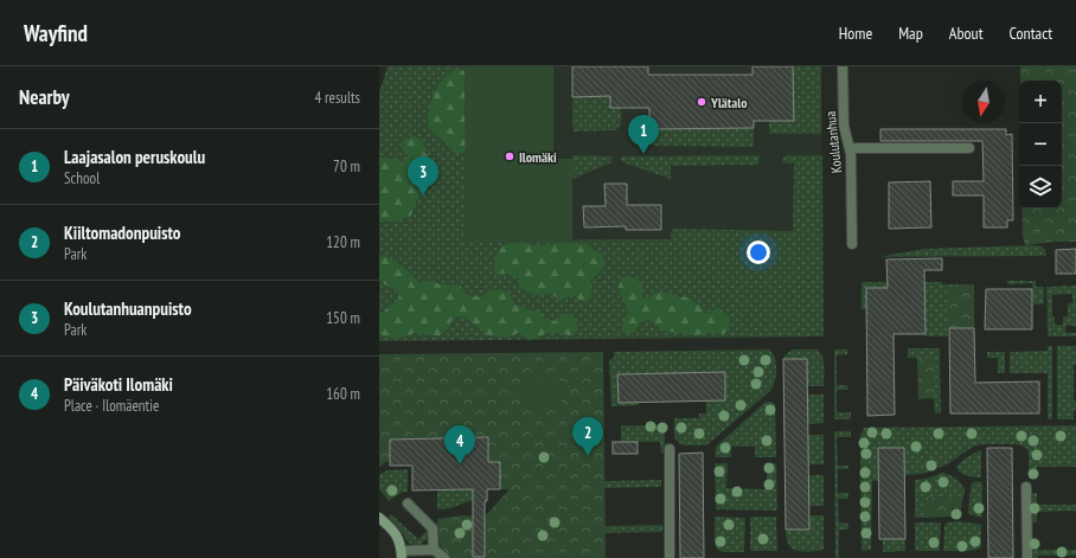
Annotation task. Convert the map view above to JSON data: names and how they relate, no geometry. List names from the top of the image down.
{
  "streets": {
    "street": ["Koulutanhua"]
  },
  "places": ["Ylätalo", "Ilomäki"],
  "north": "bottom",
  "page": {
    "header": "Wayfind",
    "nav": [
      "Home",
      "Map",
      "About",
      "Contact"
    ],
    "heading": ["Nearby", "4 results"],
    "map_buttons": ["+", "−"],
    "pins": [
      "1",
      "3",
      "2",
      "4"
    ],
    "list": [
      {
        "mark": "1",
        "name": "Laajasalon peruskoulu",
        "note": "School",
        "value": "70 m"
      },
      {
        "mark": "2",
        "name": "Kiiltomadonpuisto",
        "note": "Park",
        "value": "120 m"
      },
      {
        "mark": "3",
        "name": "Koulutanhuanpuisto",
        "note": "Park",
        "value": "150 m"
      },
      {
        "mark": "4",
        "name": "Päiväkoti Ilomäki",
        "note": "Place · Ilomäentie",
        "value": "160 m"
      }
    ]
  }
}
